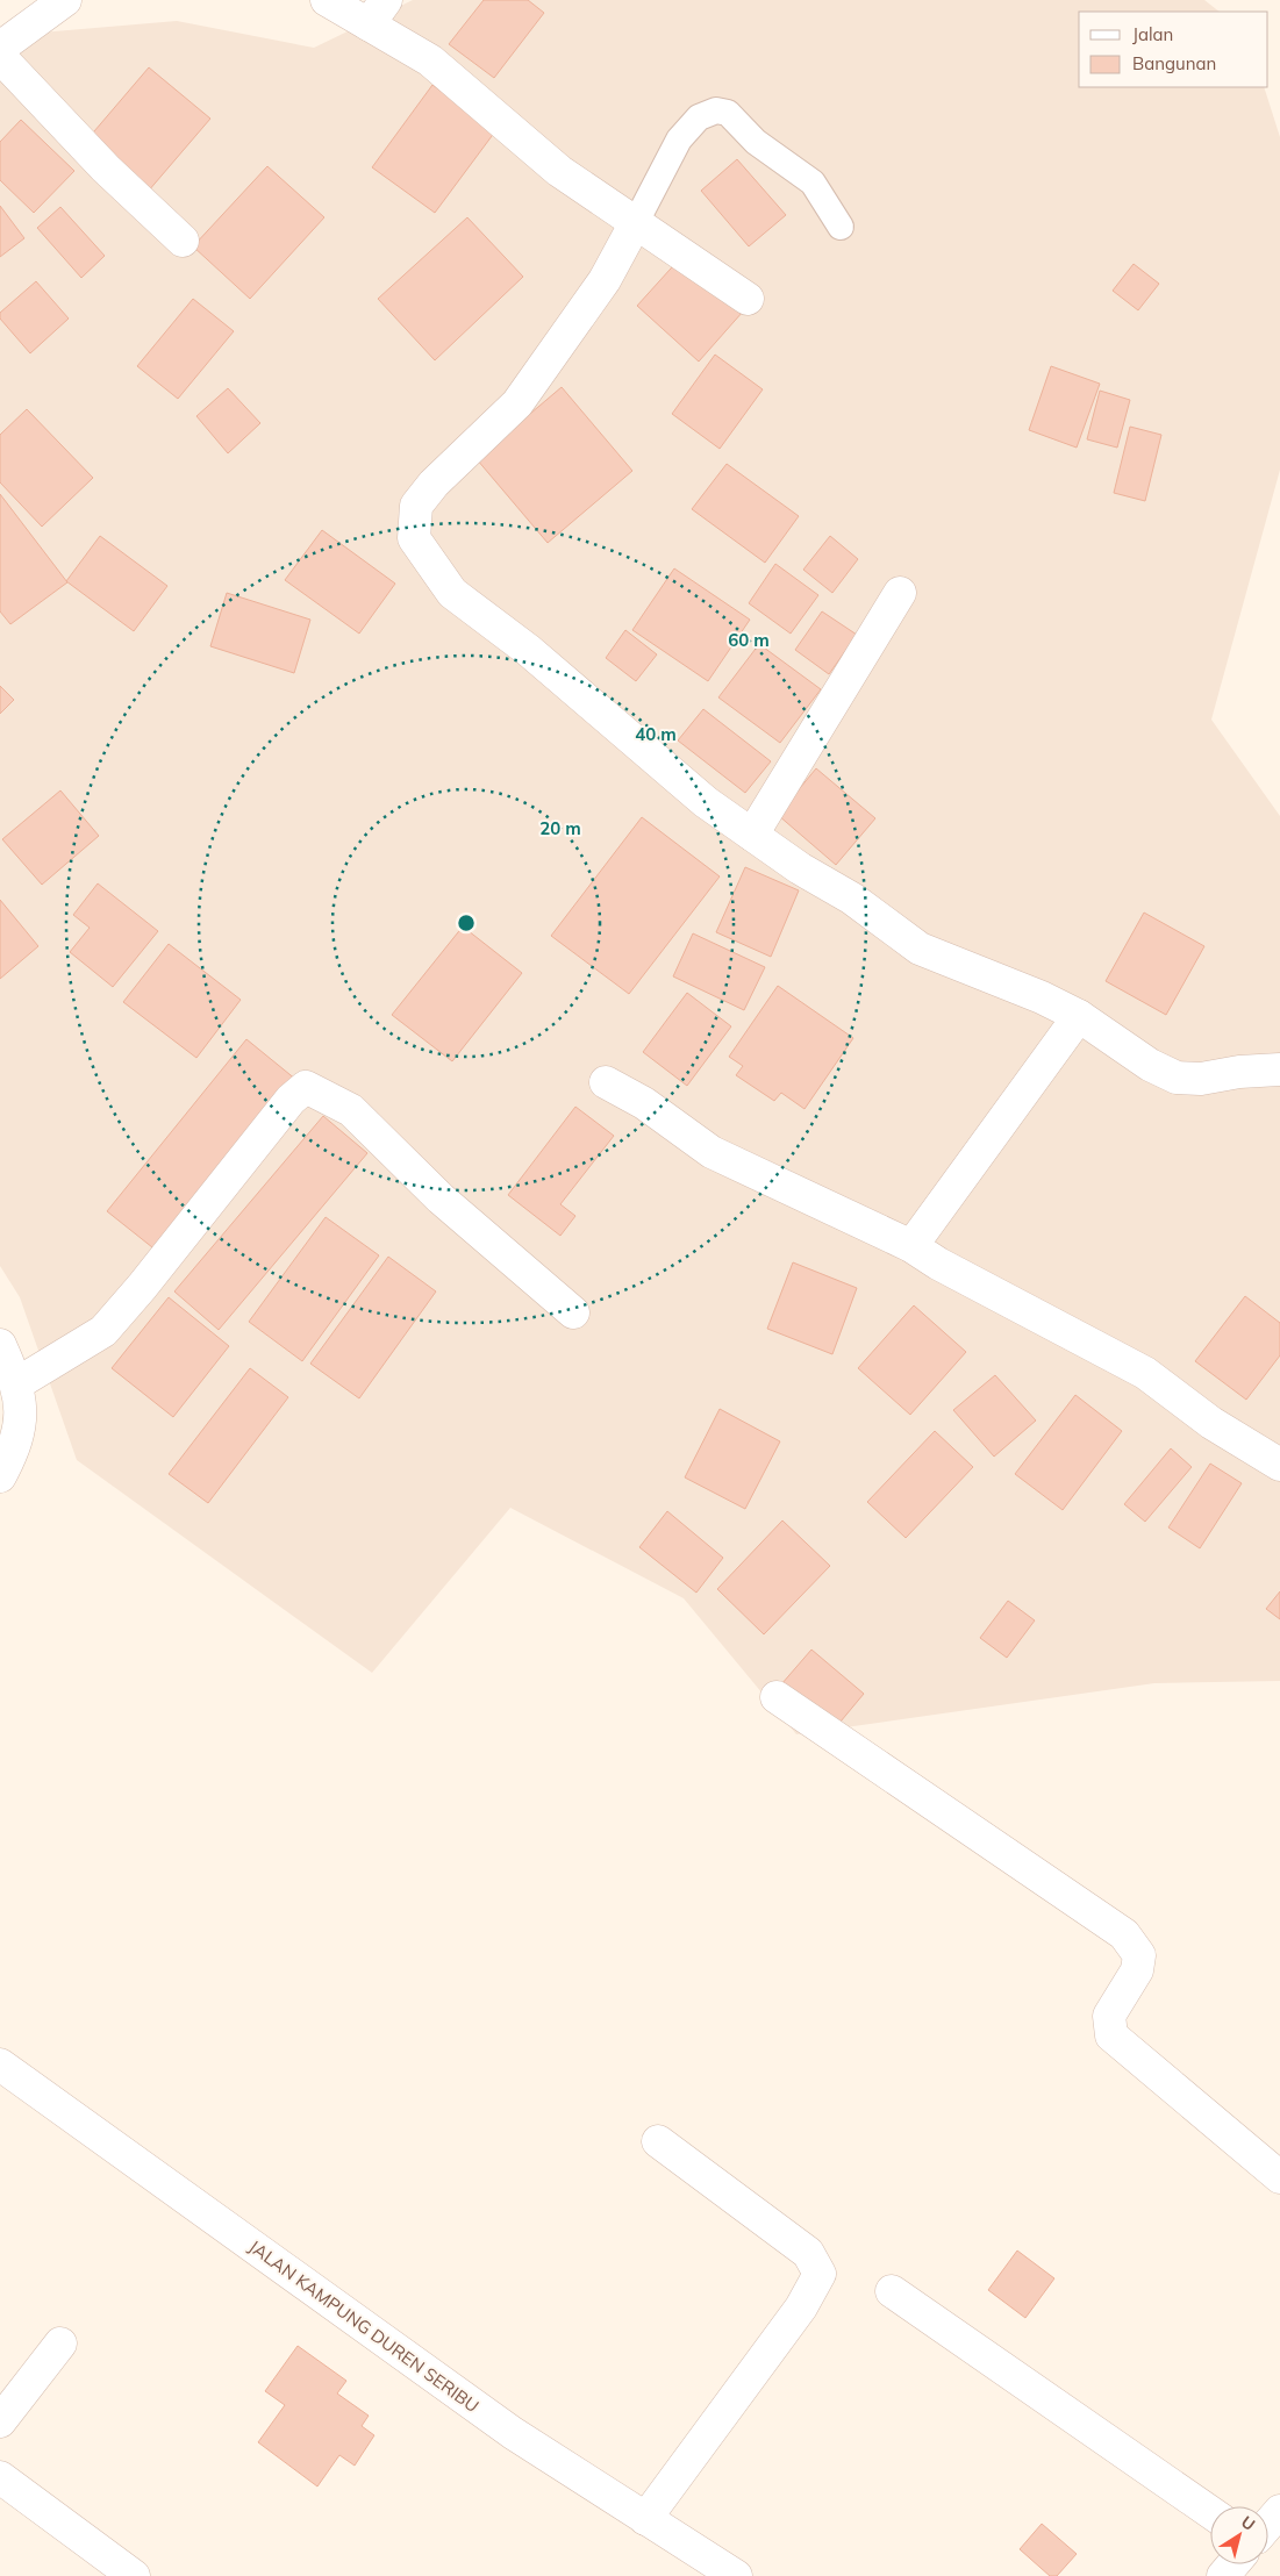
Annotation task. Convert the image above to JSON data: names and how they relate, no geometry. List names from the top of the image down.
{
  "streets": {
    "street": ["JALAN KAMPUNG DUREN SERIBU"]
  },
  "legend": ["Jalan", "Bangunan"],
  "north": "top right",
  "rings": ["60 m", "40 m", "20 m"]
}
